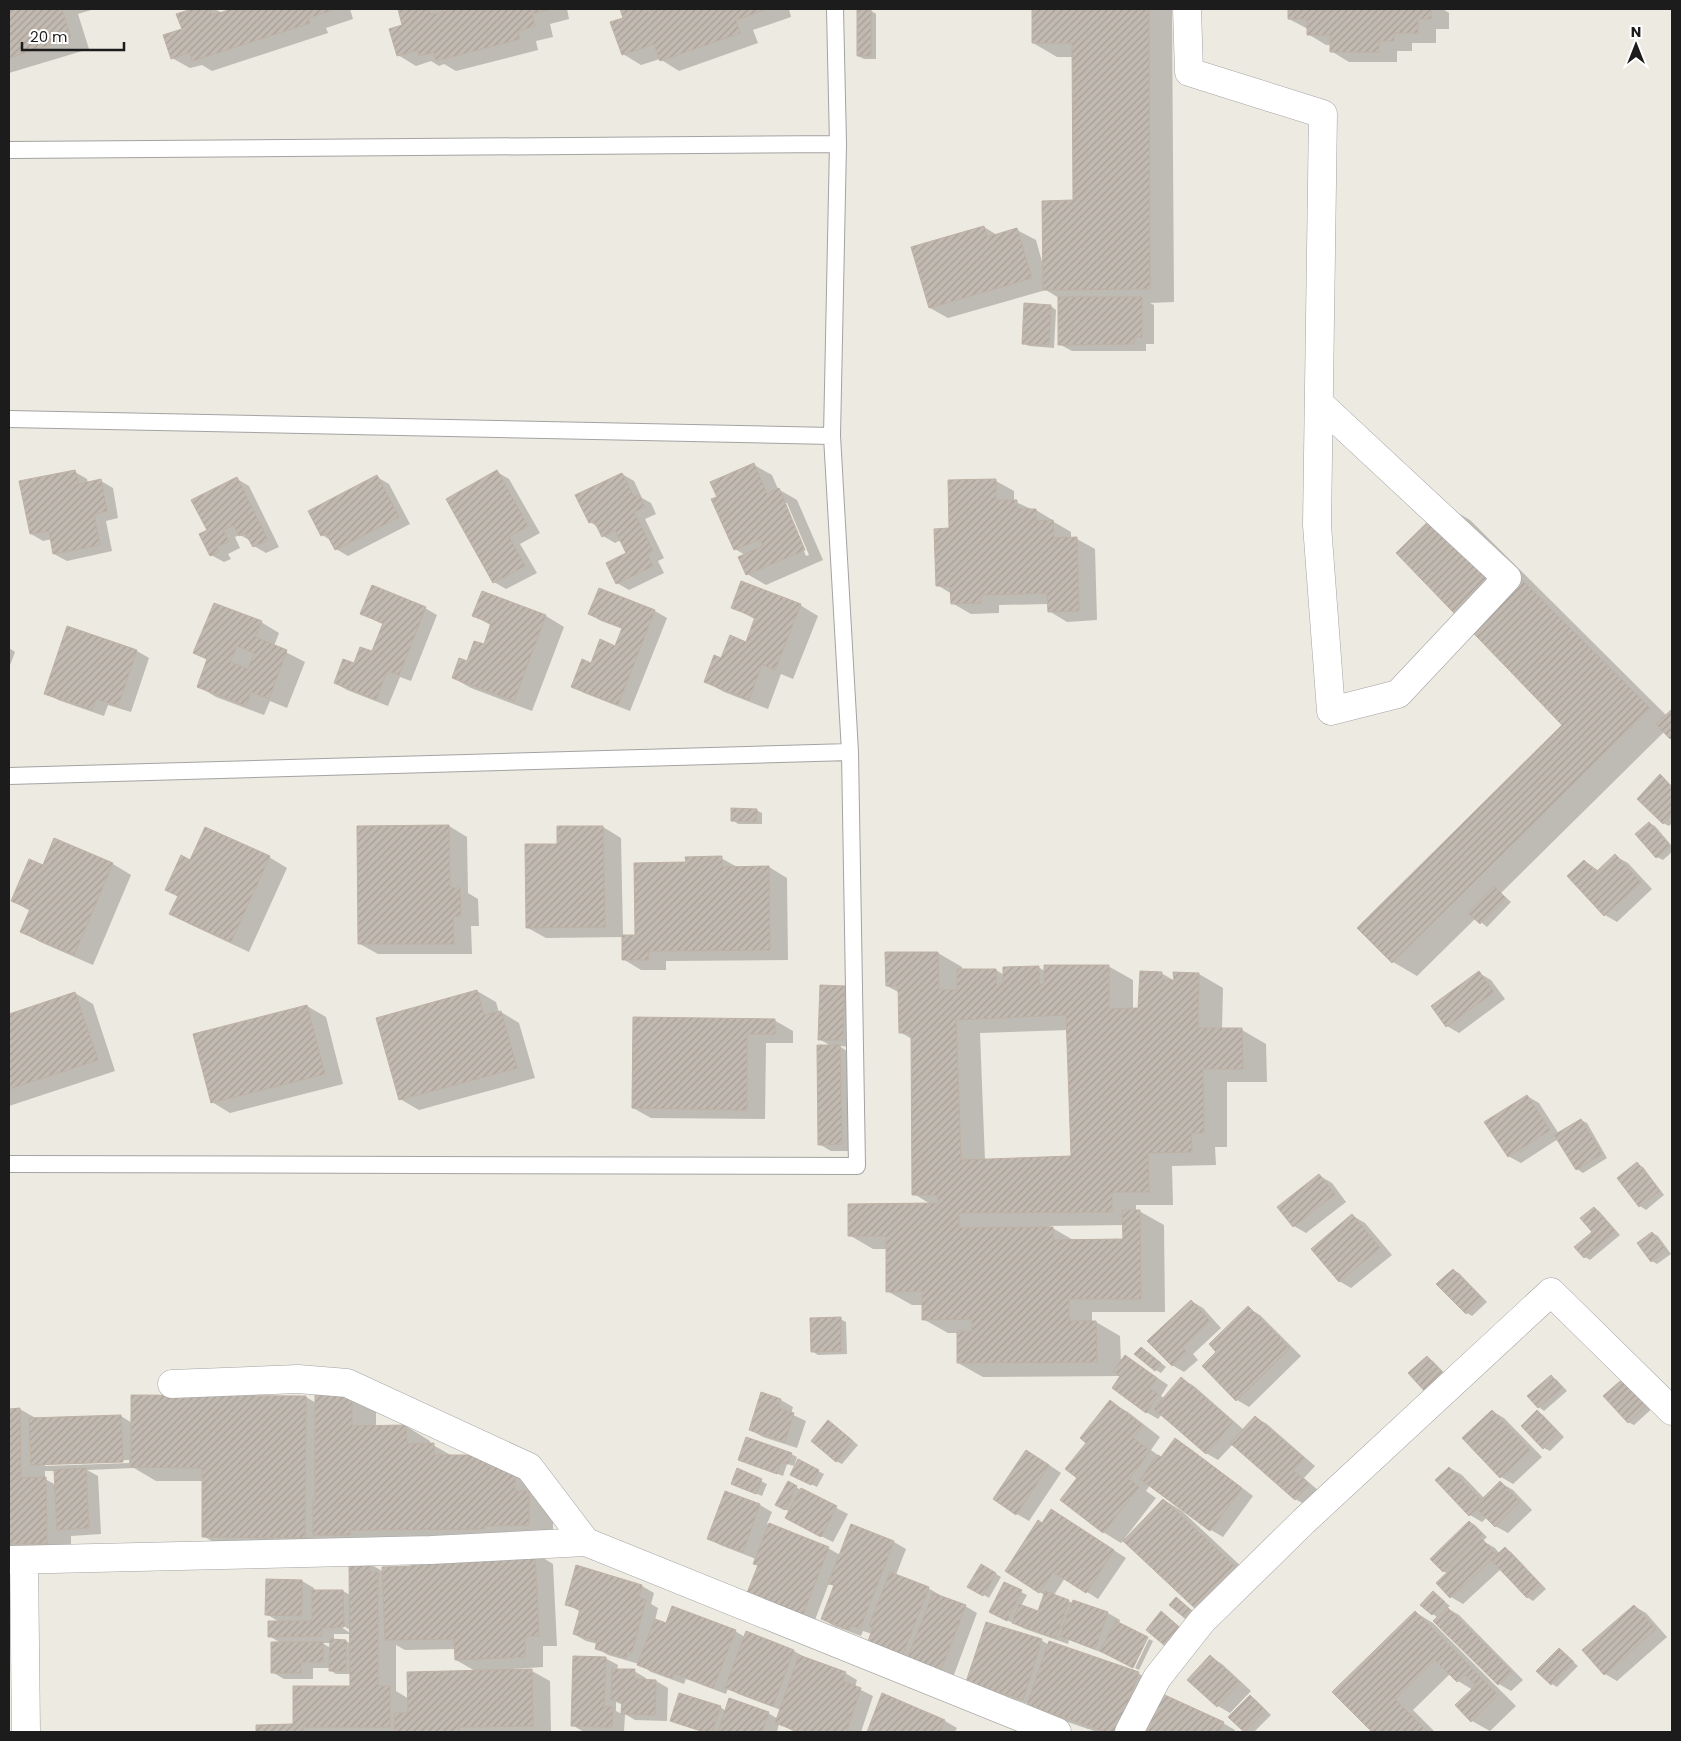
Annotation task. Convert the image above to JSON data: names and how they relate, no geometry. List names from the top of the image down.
{
  "scale_bar": "20 m",
  "north": "top"
}
